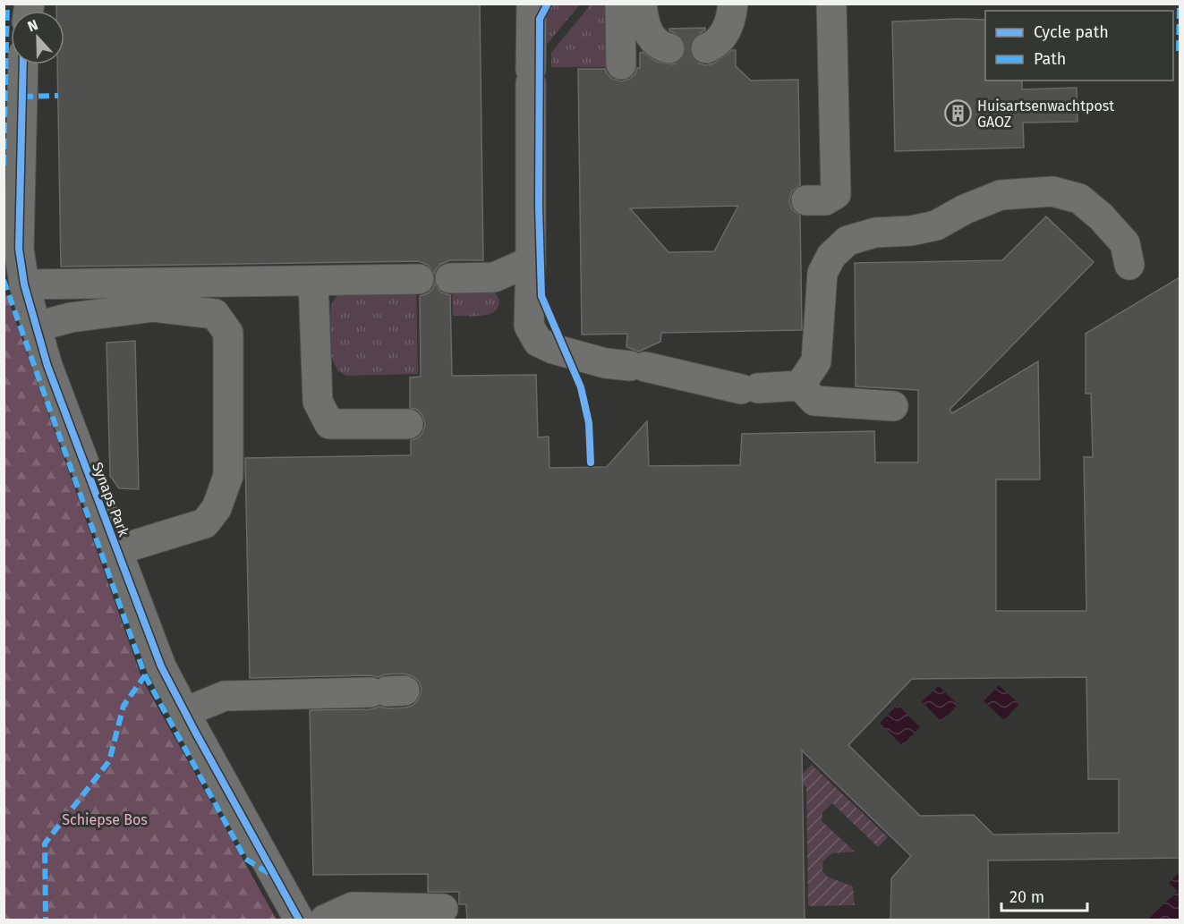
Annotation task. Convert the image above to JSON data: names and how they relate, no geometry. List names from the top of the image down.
{
  "streets": {
    "street": ["Synaps Park"]
  },
  "parks": ["Schiepse Bos"],
  "places": {
    "building": ["Huisartsenwachtpost GAOZ"]
  },
  "legend": ["Cycle path", "Path"],
  "scale_bar": "20 m",
  "north": "top"
}
